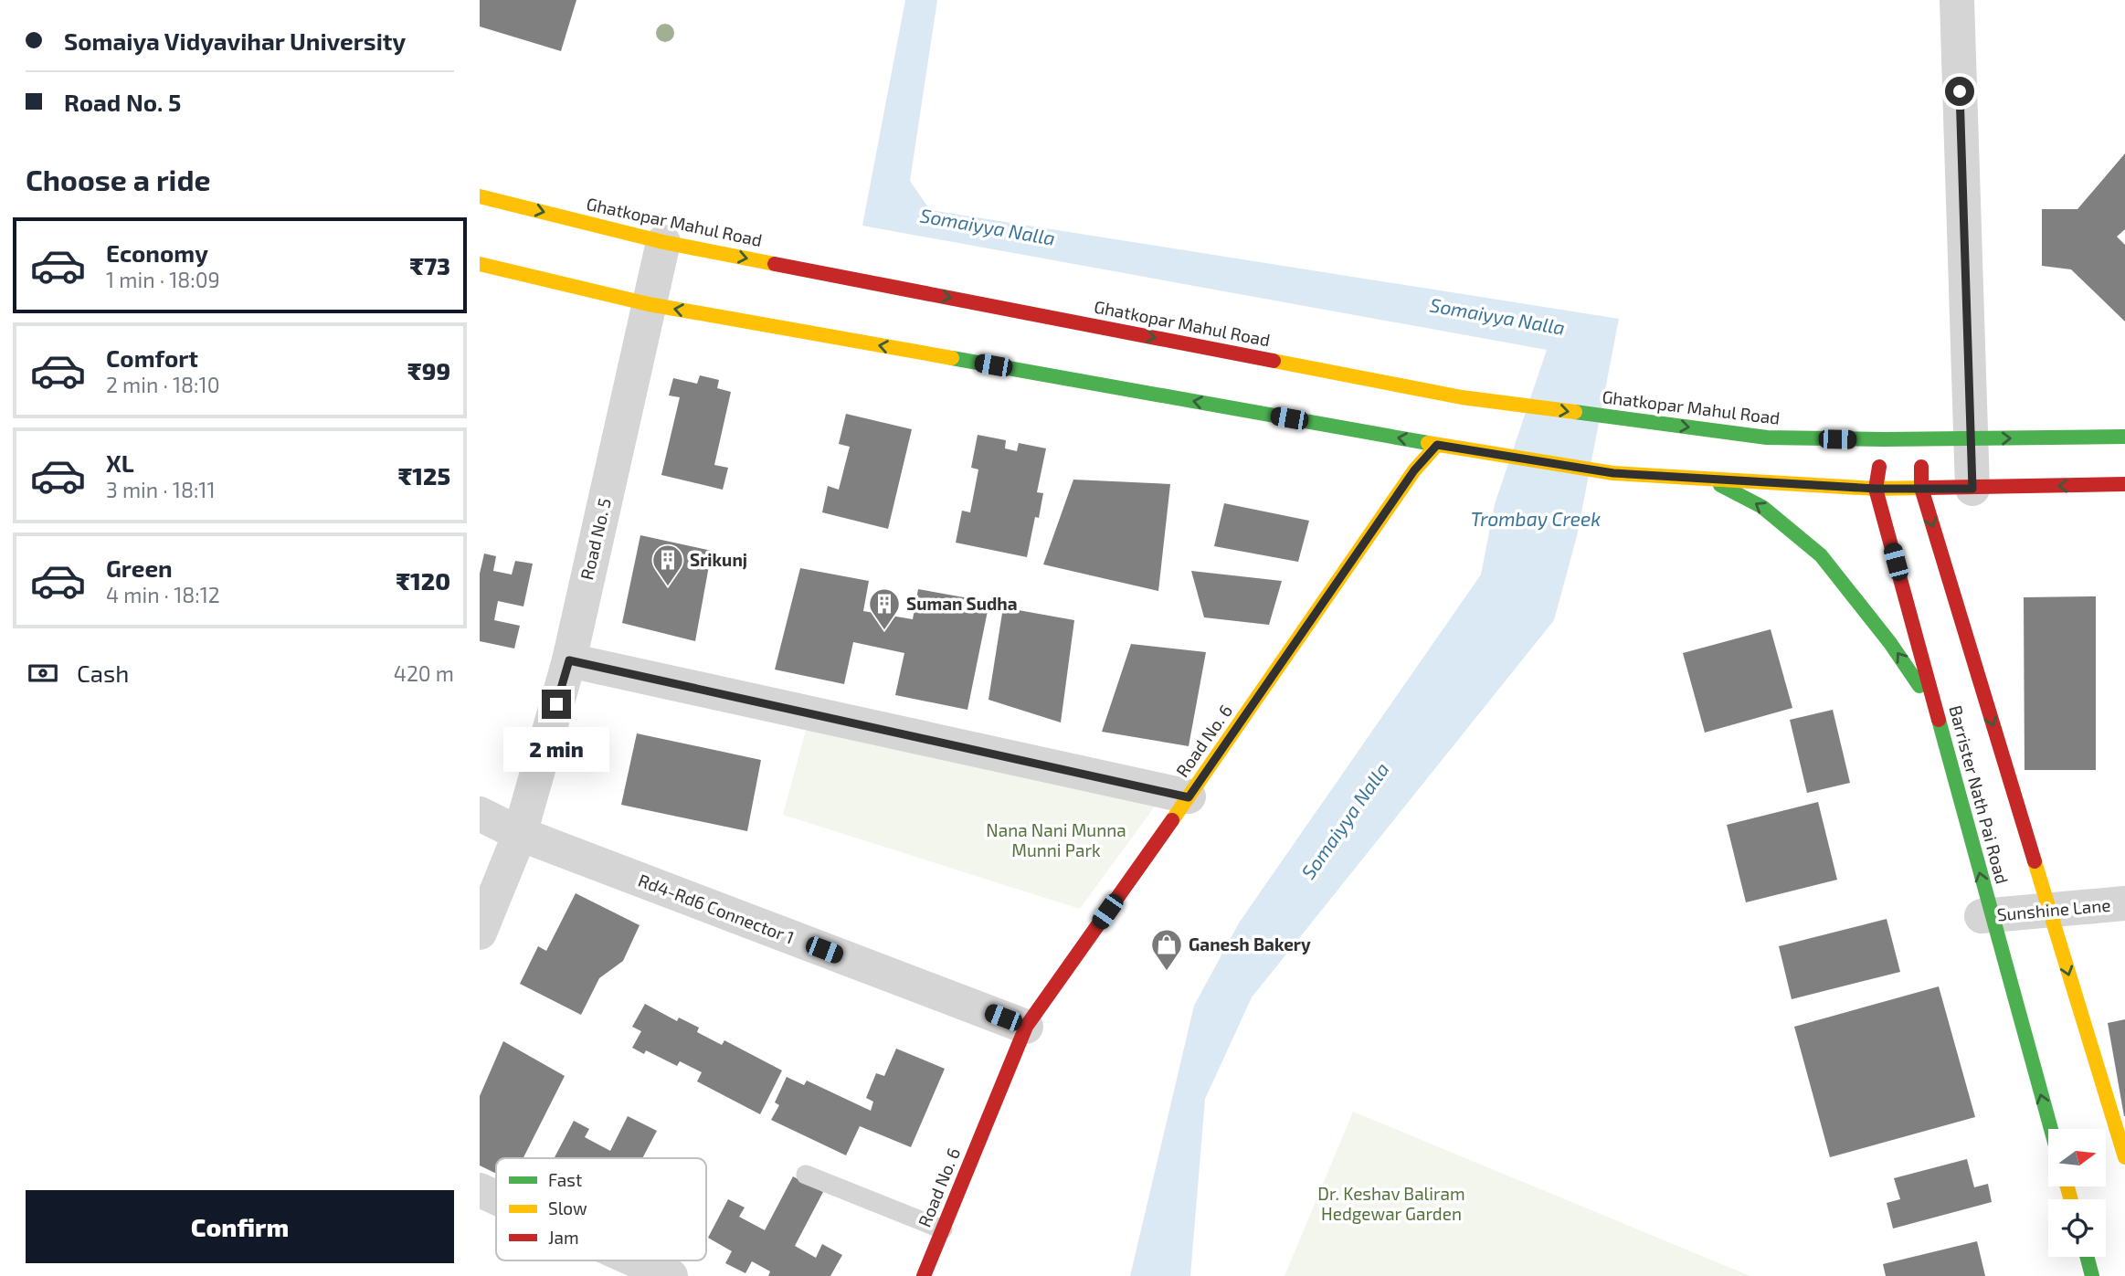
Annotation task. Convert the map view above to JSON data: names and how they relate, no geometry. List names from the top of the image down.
{
  "streets": {
    "street": [
      "Ghatkopar Mahul Road",
      "Road No. 5",
      "Road No. 6",
      "Barrister Nath Pai Road",
      "Rd4-Rd6 Connector 1",
      "Sunshine Lane"
    ]
  },
  "crossings": [
    ["Ghatkopar Mahul Road", "Road No. 5"],
    ["Ghatkopar Mahul Road", "Barrister Nath Pai Road"],
    ["Road No. 5", "Rd4-Rd6 Connector 1"],
    ["Road No. 6", "Rd4-Rd6 Connector 1"],
    ["Barrister Nath Pai Road", "Sunshine Lane"]
  ],
  "water": ["Somaiyya Nalla", "Trombay Creek"],
  "parks": ["Nana Nani Munna Munni Park", "Dr. Keshav Baliram Hedgewar Garden"],
  "places": {
    "building": ["Srikunj", "Suman Sudha"],
    "shop": ["Ganesh Bakery"]
  },
  "legend": ["Fast", "Slow", "Jam"],
  "north": "right",
  "page": {
    "banner": ["Somaiya Vidyavihar University", "Road No. 5"],
    "heading": "Choose a ride",
    "list": [
      {
        "name": "Economy",
        "note": "1 min · 18:09",
        "value": "₹73"
      },
      {
        "name": "Comfort",
        "note": "2 min · 18:10",
        "value": "₹99"
      },
      {
        "name": "XL",
        "note": "3 min · 18:11",
        "value": "₹125"
      },
      {
        "name": "Green",
        "note": "4 min · 18:12",
        "value": "₹120"
      }
    ],
    "pay": ["Cash", "420 m"],
    "bubble": "2 min",
    "buttons": "Confirm"
  }
}
